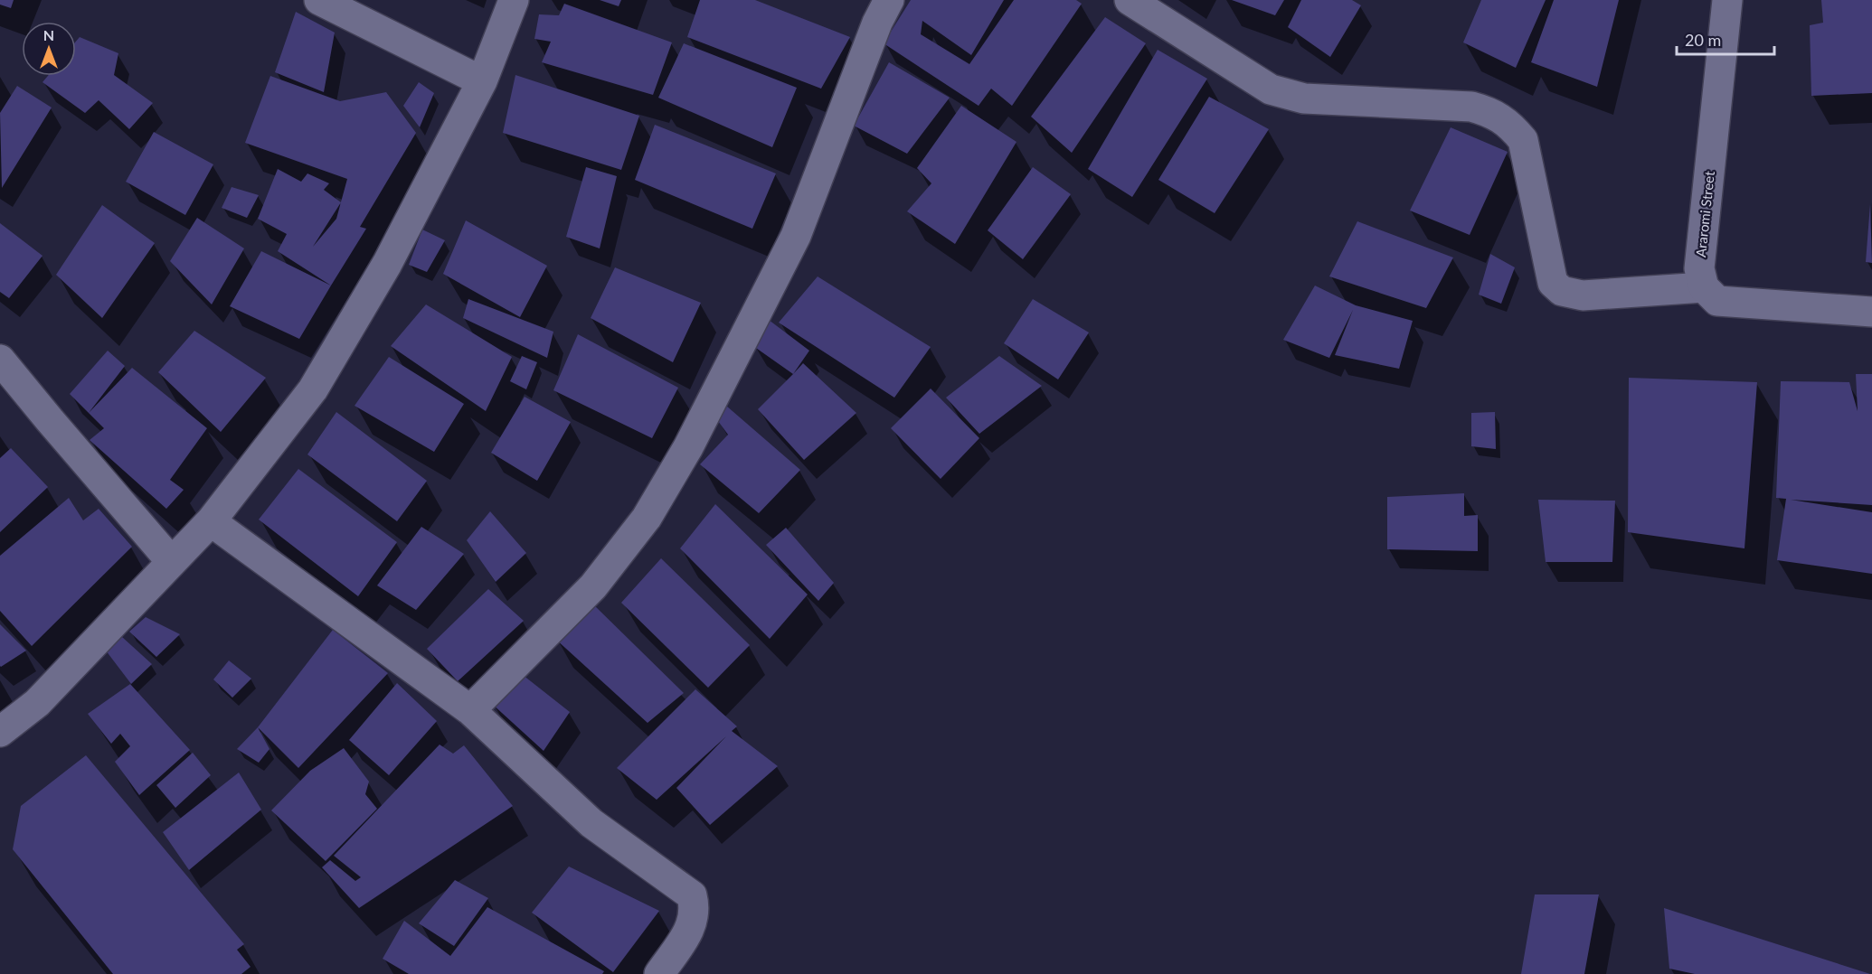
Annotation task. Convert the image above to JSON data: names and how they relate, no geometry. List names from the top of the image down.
{
  "streets": {
    "street": ["Araromi Street"]
  },
  "scale_bar": "20 m",
  "north": "top"
}
